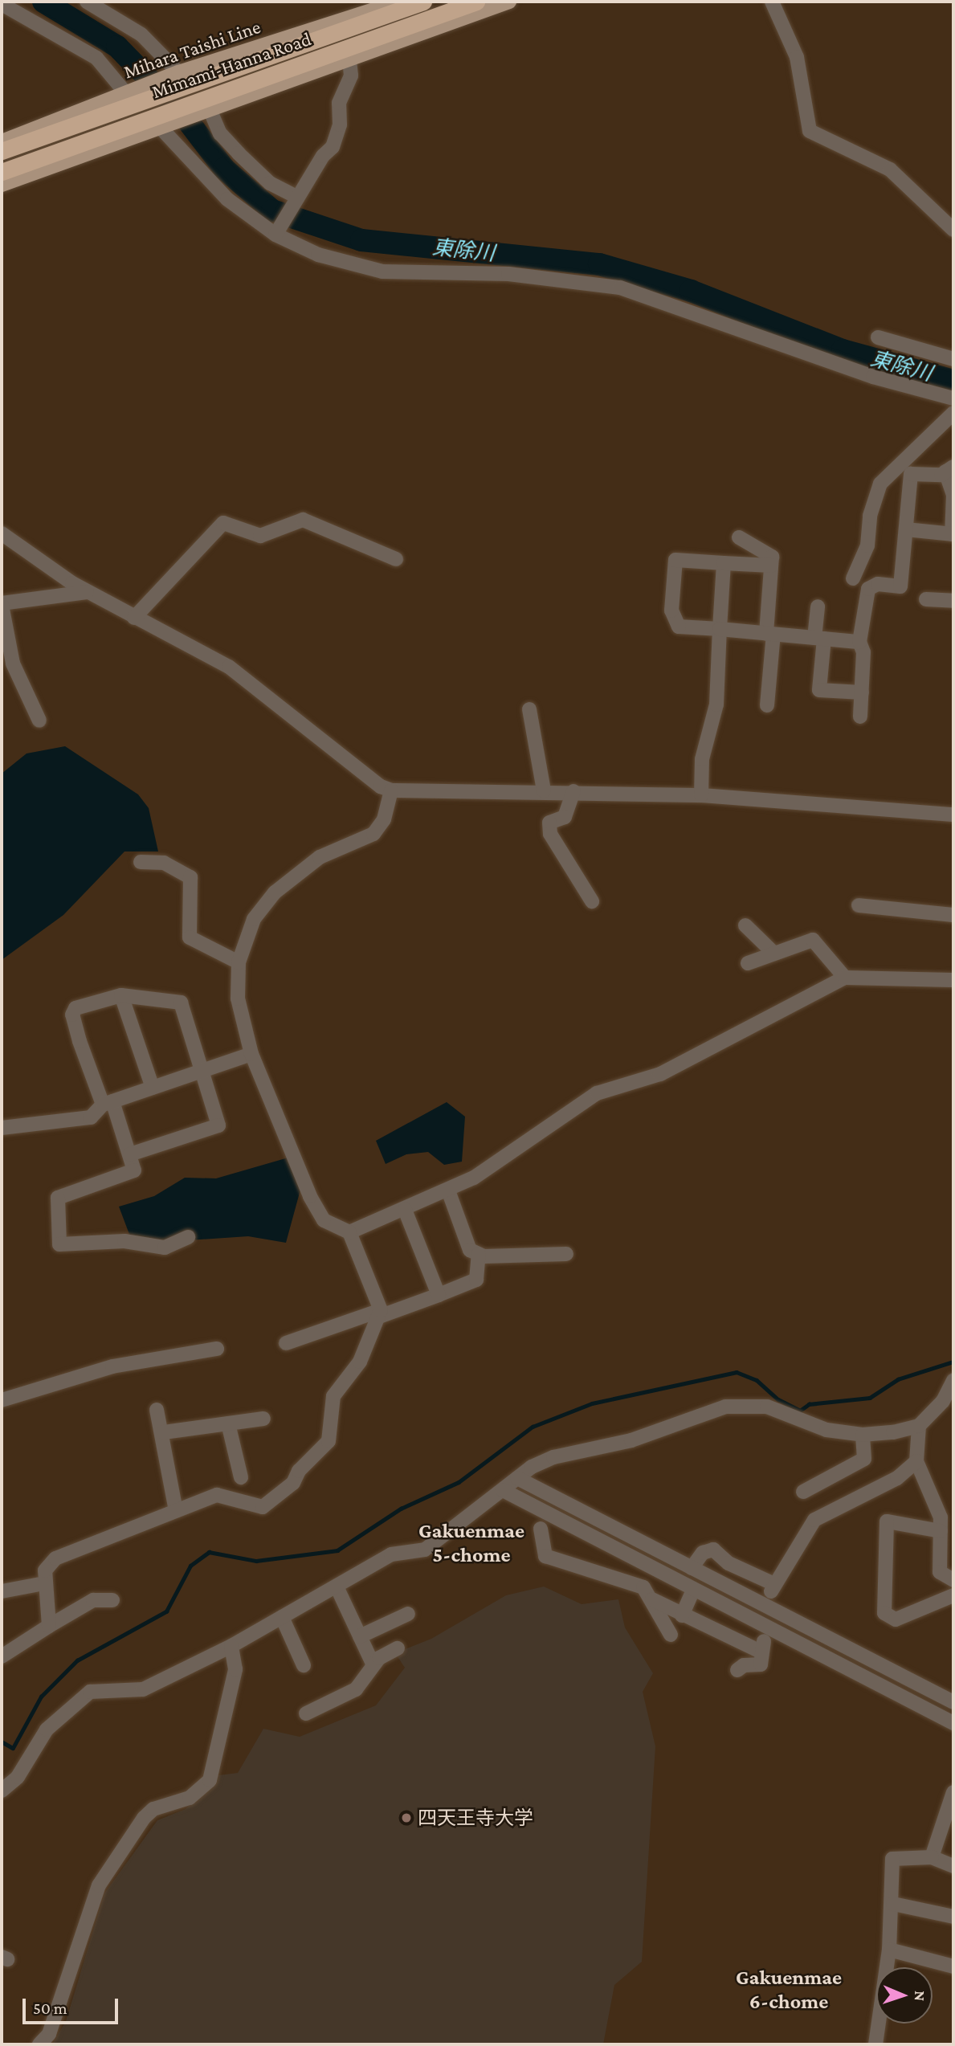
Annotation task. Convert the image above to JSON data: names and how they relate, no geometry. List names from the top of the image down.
{
  "streets": {
    "highway": ["Mimami-Hanna Road"],
    "main road": ["Mihara Taishi Line"]
  },
  "districts": ["Gakuenmae 5-chome", "Gakuenmae 6-chome"],
  "water": ["東除川"],
  "places": ["四天王寺大学"],
  "scale_bar": "50 m",
  "north": "right"
}
